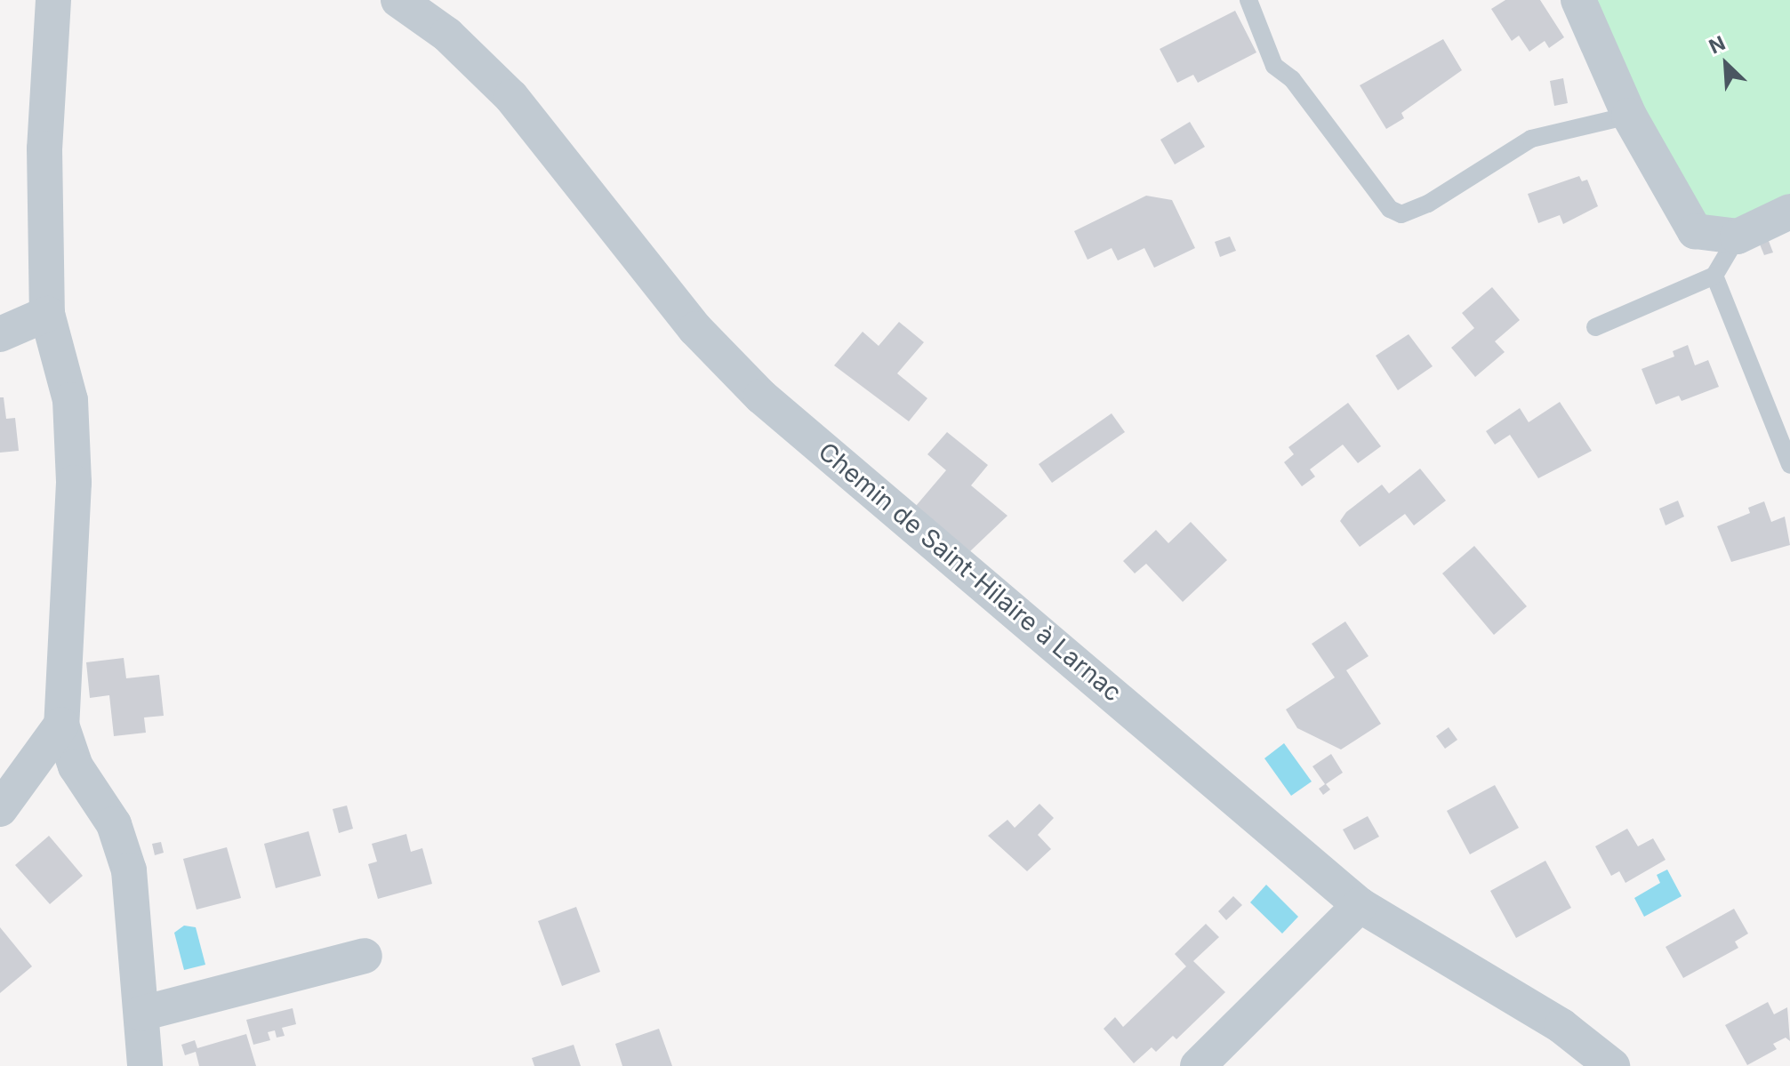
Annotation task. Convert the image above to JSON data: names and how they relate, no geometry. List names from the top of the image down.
{
  "streets": {
    "street": ["Chemin de Saint-Hilaire à Larnac"]
  },
  "north": "top left"
}
